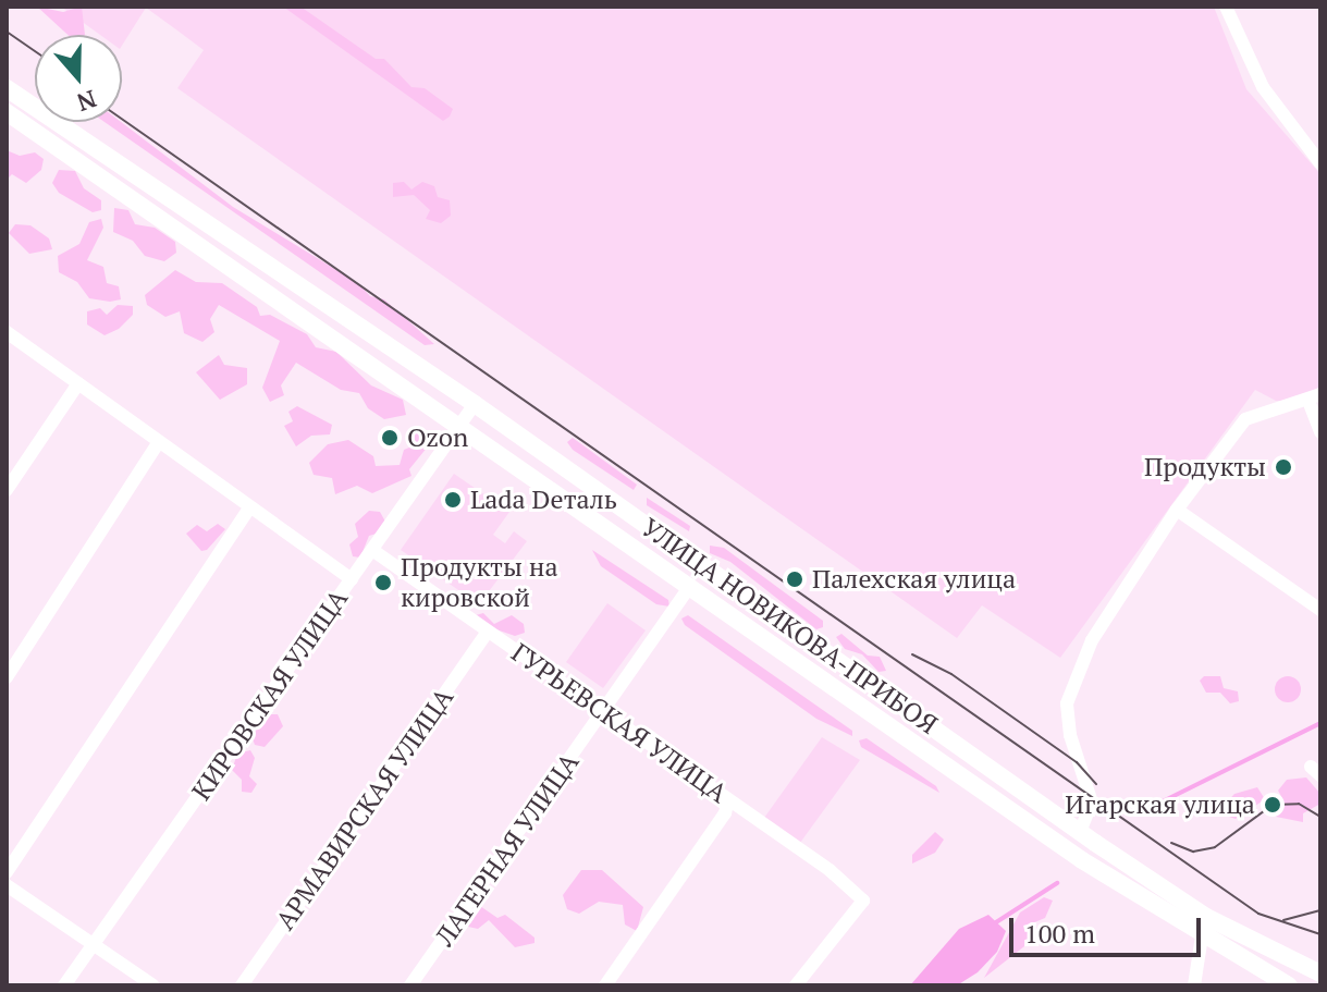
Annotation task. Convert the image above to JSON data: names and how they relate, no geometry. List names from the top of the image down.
{
  "streets": {
    "main road": ["УЛИЦА НОВИКОВА-ПРИБОЯ"],
    "street": [
      "КИРОВСКАЯ УЛИЦА",
      "ГУРЬЕВСКАЯ УЛИЦА",
      "АРМАВИРСКАЯ УЛИЦА",
      "ЛАГЕРНАЯ УЛИЦА"
    ]
  },
  "crossings": [
    ["УЛИЦА НОВИКОВА-ПРИБОЯ", "КИРОВСКАЯ УЛИЦА"],
    ["УЛИЦА НОВИКОВА-ПРИБОЯ", "ЛАГЕРНАЯ УЛИЦА"],
    ["КИРОВСКАЯ УЛИЦА", "ГУРЬЕВСКАЯ УЛИЦА"],
    ["ГУРЬЕВСКАЯ УЛИЦА", "АРМАВИРСКАЯ УЛИЦА"],
    ["ГУРЬЕВСКАЯ УЛИЦА", "ЛАГЕРНАЯ УЛИЦА"]
  ],
  "places": [
    "Ozon",
    "Продукты",
    "Lada Dеталь",
    "Палехская улица",
    "Продукты на кировской",
    "Игарская улица"
  ],
  "scale_bar": "100 m",
  "north": "bottom"
}
